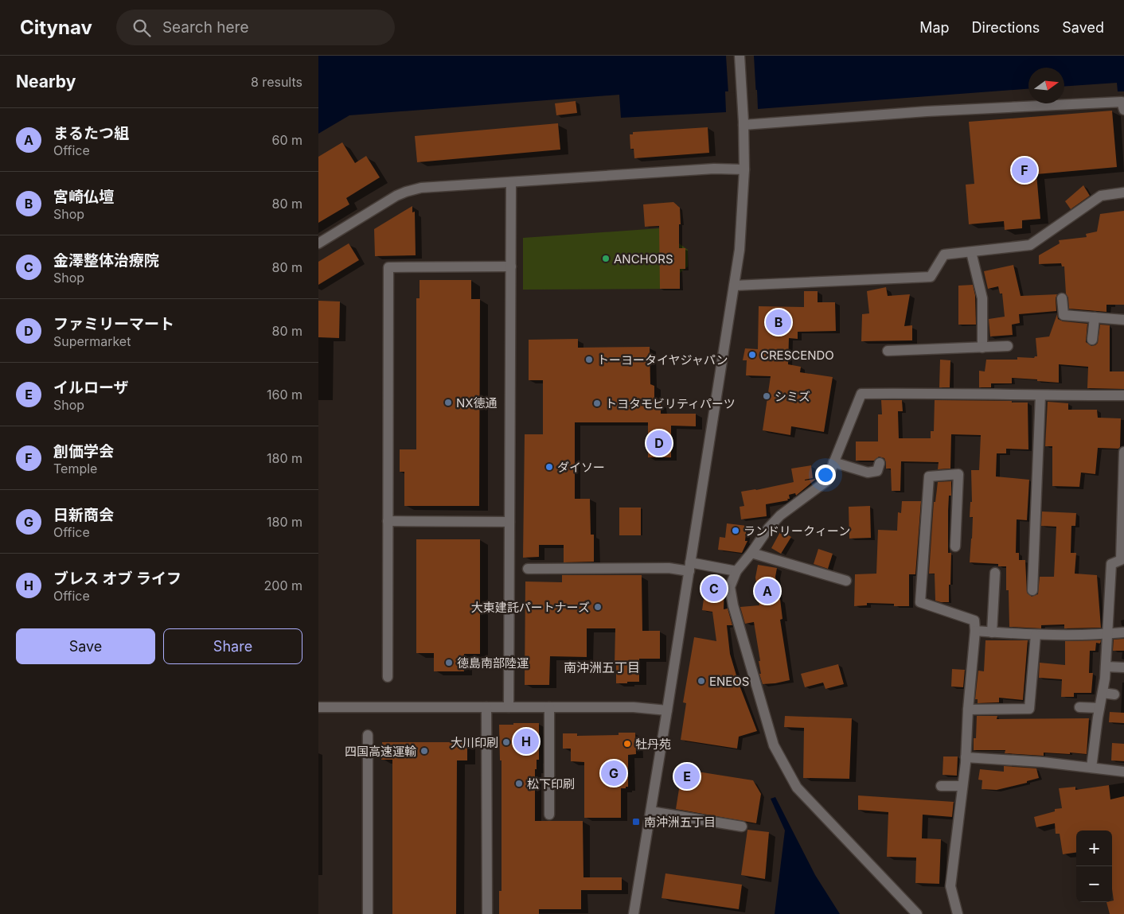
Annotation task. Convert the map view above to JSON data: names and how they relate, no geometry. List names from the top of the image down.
{
  "districts": ["南沖洲五丁目"],
  "places": {
    "other": [
      "ANCHORS",
      "CRESCENDO",
      "トーヨータイヤジャパン",
      "シミズ",
      "NX徳通",
      "トヨタモビリティパーツ",
      "ダイソー",
      "ランドリークィーン",
      "大東建託パートナーズ",
      "徳島南部陸運",
      "ENEOS",
      "大川印刷",
      "牡丹苑",
      "四国高速運輸",
      "松下印刷"
    ],
    "transit": ["南沖洲五丁目"]
  },
  "north": "right",
  "page": {
    "header": "Citynav",
    "search": "Search here",
    "nav": ["Map", "Directions", "Saved"],
    "heading": ["Nearby", "8 results"],
    "list": [
      {
        "mark": "A",
        "name": "まるたつ組",
        "note": "Office",
        "value": "60 m"
      },
      {
        "mark": "B",
        "name": "宮崎仏壇",
        "note": "Shop",
        "value": "80 m"
      },
      {
        "mark": "C",
        "name": "金澤整体治療院",
        "note": "Shop",
        "value": "80 m"
      },
      {
        "mark": "D",
        "name": "ファミリーマート",
        "note": "Supermarket",
        "value": "80 m"
      },
      {
        "mark": "E",
        "name": "イルローザ",
        "note": "Shop",
        "value": "160 m"
      },
      {
        "mark": "F",
        "name": "創価学会",
        "note": "Temple",
        "value": "180 m"
      },
      {
        "mark": "G",
        "name": "日新商会",
        "note": "Office",
        "value": "180 m"
      },
      {
        "mark": "H",
        "name": "ブレス オブ ライフ",
        "note": "Office",
        "value": "200 m"
      }
    ],
    "pins": [
      "F",
      "B",
      "D",
      "C",
      "A",
      "H",
      "G",
      "E"
    ],
    "buttons": ["Save", "Share"],
    "map_buttons": ["+", "−"]
  }
}
